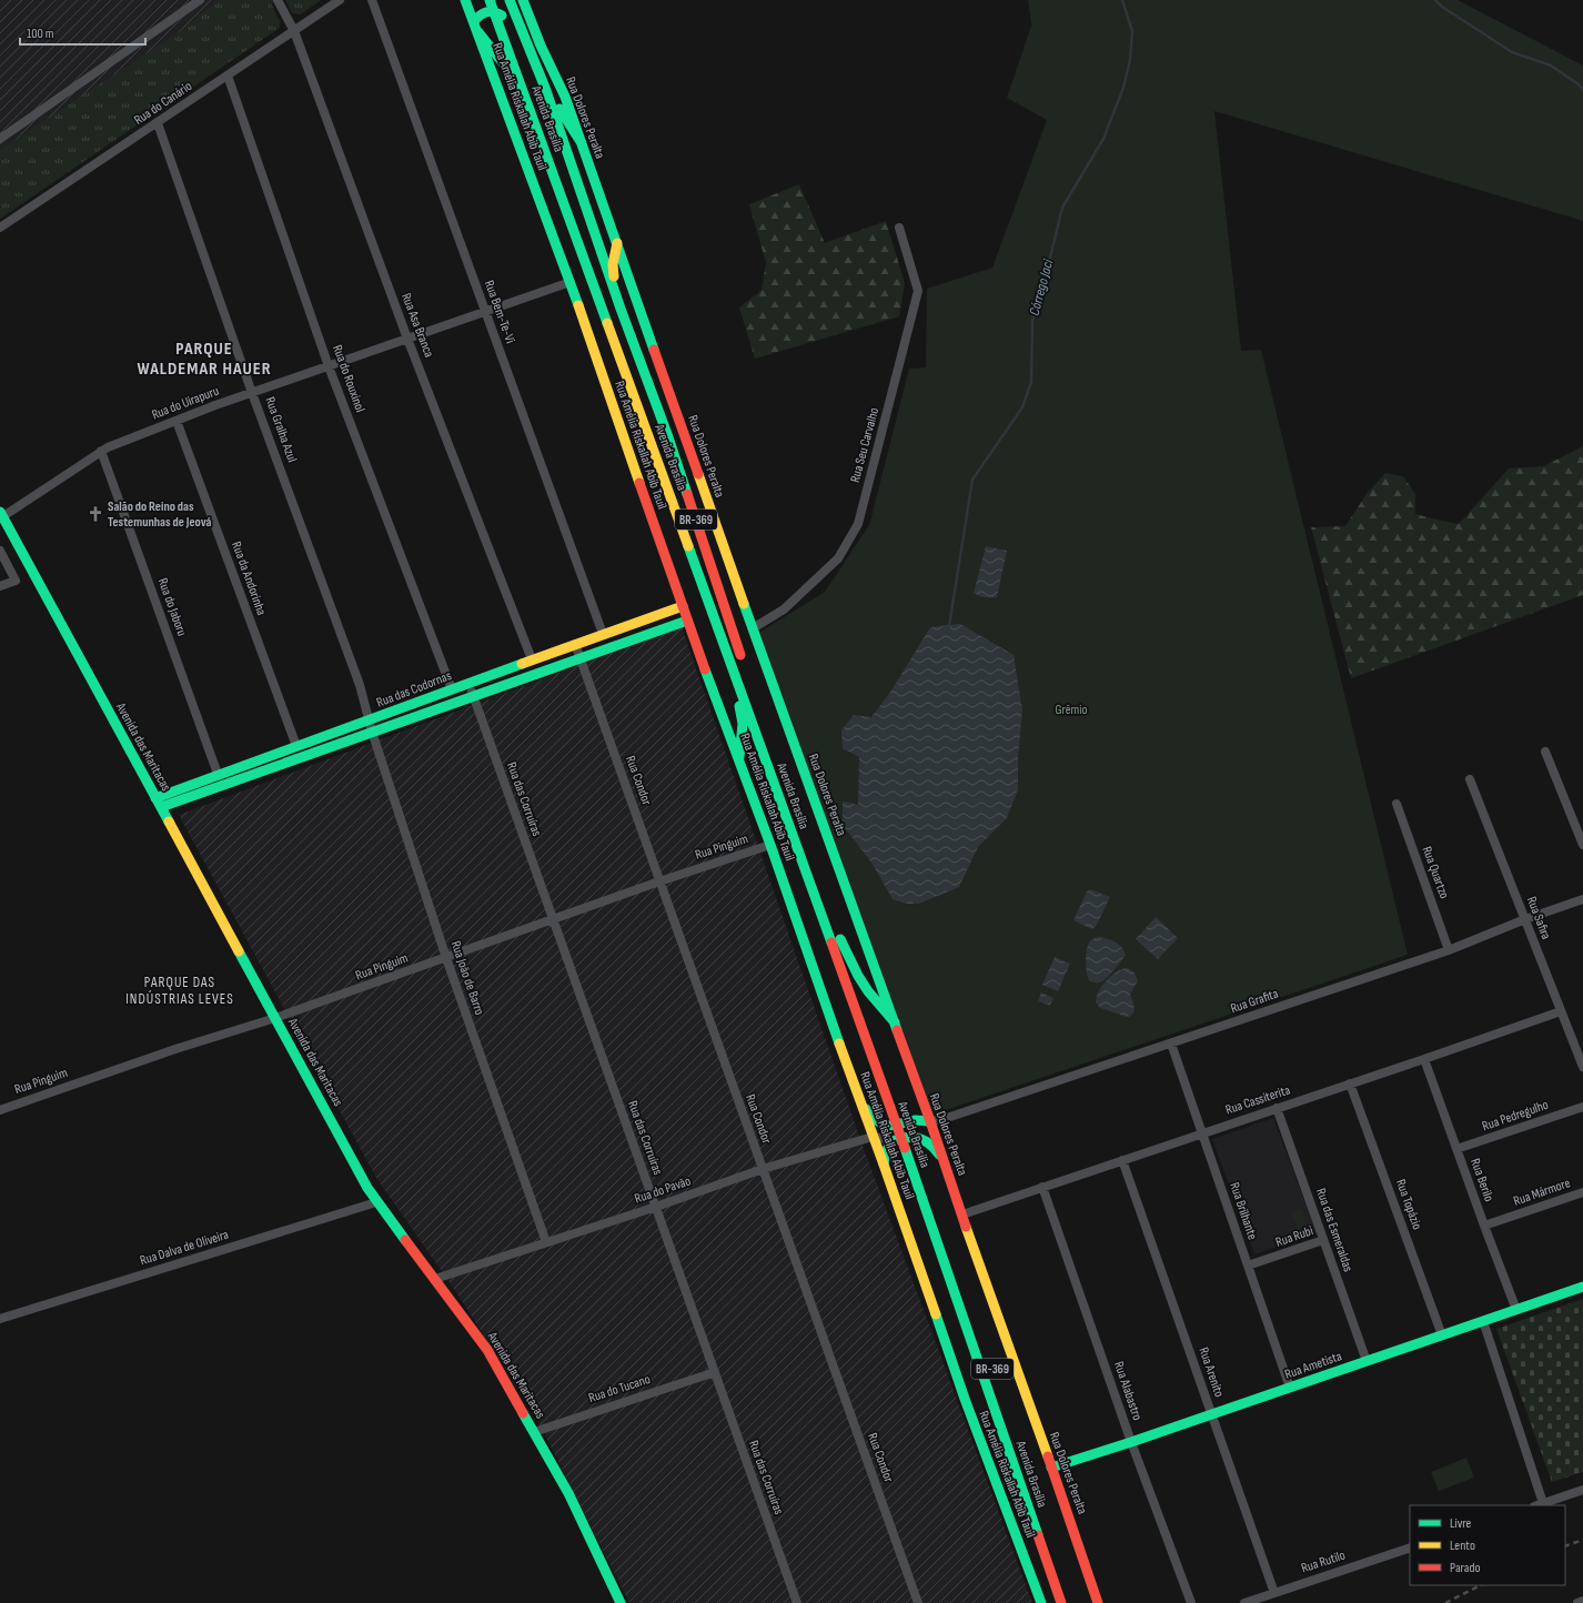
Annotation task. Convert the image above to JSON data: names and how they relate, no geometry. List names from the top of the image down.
{
  "streets": {
    "main road": [
      "Rua Amélia Riskallah Abib Tauil",
      "Rua Dolores Peralta",
      "Avenida Brasília",
      "BR-369",
      "Rua das Codornas",
      "Avenida das Maritacas",
      "Rua Ametista"
    ],
    "street": [
      "Rua do Canário",
      "Rua Bem-Te-Vi",
      "Rua Asa Branca",
      "Rua do Rouxinol",
      "Rua do Uirapuru",
      "Rua Gralha Azul",
      "Rua Seu Carvalho",
      "Rua da Andorinha",
      "Rua do Jaboru",
      "Rua Condor",
      "Rua das Corruíras",
      "Rua Pinguim",
      "Rua Quartzo",
      "Rua Safira",
      "Rua João de Barro",
      "Rua Grafita",
      "Rua Cassiterita",
      "Rua Pedregulho",
      "Rua Berilo",
      "Rua do Pavão",
      "Rua Mármore",
      "Rua Topázio",
      "Rua Brilhante",
      "Rua das Esmeraldas",
      "Rua Rubi",
      "Rua Dalva de Oliveira",
      "Rua Arenito",
      "Rua do Tucano",
      "Rua Alabastro",
      "Rua Rutilo"
    ]
  },
  "crossings": [
    ["Rua do Canário", "Rua Asa Branca"],
    ["Rua do Canário", "Rua do Rouxinol"],
    ["Rua do Canário", "Rua Gralha Azul"],
    ["Rua Amélia Riskallah Abib Tauil", "Rua do Uirapuru"],
    ["Rua Amélia Riskallah Abib Tauil", "Rua das Codornas"],
    ["Rua Amélia Riskallah Abib Tauil", "Rua Pinguim"],
    ["Rua Amélia Riskallah Abib Tauil", "Rua do Pavão"],
    ["Rua Dolores Peralta", "Rua Seu Carvalho"],
    ["Rua Dolores Peralta", "Rua Grafita"],
    ["Rua Dolores Peralta", "Rua Cassiterita"],
    ["Rua Dolores Peralta", "Rua Ametista"],
    ["Avenida Brasília", "Rua do Pavão"],
    ["Rua Bem-Te-Vi", "Rua do Uirapuru"],
    ["Rua Bem-Te-Vi", "Rua das Codornas"],
    ["Rua Asa Branca", "Rua do Uirapuru"],
    ["Rua Asa Branca", "Rua das Codornas"],
    ["Rua do Rouxinol", "Rua do Uirapuru"],
    ["Rua do Rouxinol", "Rua das Codornas"],
    ["Rua do Uirapuru", "Rua Gralha Azul"],
    ["Rua do Uirapuru", "Rua da Andorinha"],
    ["Rua do Uirapuru", "Rua do Jaboru"],
    ["Rua do Uirapuru", "Avenida das Maritacas"],
    ["Rua Gralha Azul", "Rua das Codornas"],
    ["Rua Gralha Azul", "Rua João de Barro"],
    ["Rua da Andorinha", "Rua das Codornas"],
    ["Rua do Jaboru", "Rua das Codornas"],
    ["Rua das Codornas", "Avenida das Maritacas"],
    ["Rua das Codornas", "Rua Condor"],
    ["Rua das Codornas", "Rua das Corruíras"],
    ["Rua das Codornas", "Rua João de Barro"],
    ["Avenida das Maritacas", "Rua Pinguim"],
    ["Avenida das Maritacas", "Rua do Pavão"],
    ["Avenida das Maritacas", "Rua Dalva de Oliveira"],
    ["Avenida das Maritacas", "Rua do Tucano"],
    ["Rua Condor", "Rua Pinguim"],
    ["Rua Condor", "Rua do Pavão"],
    ["Rua das Corruíras", "Rua Pinguim"],
    ["Rua das Corruíras", "Rua do Pavão"],
    ["Rua das Corruíras", "Rua do Tucano"],
    ["Rua Pinguim", "Rua João de Barro"],
    ["Rua Quartzo", "Rua Grafita"],
    ["Rua Safira", "Rua Grafita"],
    ["Rua Safira", "Rua Cassiterita"],
    ["Rua João de Barro", "Rua do Pavão"],
    ["Rua Grafita", "Rua Brilhante"],
    ["Rua Cassiterita", "Rua Berilo"],
    ["Rua Cassiterita", "Rua Topázio"],
    ["Rua Cassiterita", "Rua Brilhante"],
    ["Rua Cassiterita", "Rua das Esmeraldas"],
    ["Rua Cassiterita", "Rua Arenito"],
    ["Rua Cassiterita", "Rua Alabastro"],
    ["Rua Pedregulho", "Rua Berilo"],
    ["Rua Berilo", "Rua Mármore"],
    ["Rua Berilo", "Rua Ametista"],
    ["Rua Topázio", "Rua Ametista"],
    ["Rua Brilhante", "Rua Rubi"],
    ["Rua Brilhante", "Rua Ametista"],
    ["Rua das Esmeraldas", "Rua Rubi"],
    ["Rua das Esmeraldas", "Rua Ametista"],
    ["Rua Ametista", "Rua Arenito"],
    ["Rua Ametista", "Rua Alabastro"],
    ["Rua Arenito", "Rua Rutilo"]
  ],
  "districts": ["PARQUE WALDEMAR HAUER", "PARQUE DAS INDÚSTRIAS LEVES"],
  "water": ["Córrego Jaci"],
  "parks": ["Grêmio"],
  "places": {
    "church": ["Salão do Reino das Testemunhas de Jeová"]
  },
  "legend": ["Livre", "Lento", "Parado"],
  "scale_bar": "100 m"
}
